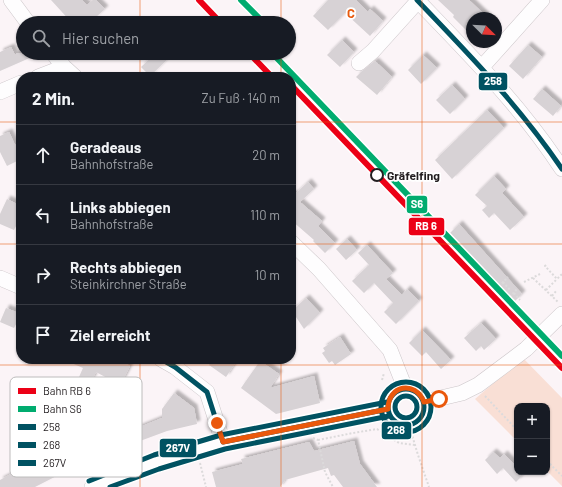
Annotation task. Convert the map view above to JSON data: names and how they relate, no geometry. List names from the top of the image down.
{
  "places": ["Gräfelfing"],
  "lines": [
    "rail line S6",
    "transit line 258",
    "transit line 268",
    "transit line 267V"
  ],
  "legend": [
    "Bahn RB 6",
    "Bahn S6",
    "258",
    "268",
    "267V"
  ],
  "north": "bottom right",
  "page": {
    "search": "Hier suchen",
    "heading": ["2 Min.", "Zu Fuß · 140 m"],
    "list": [
      ["Geradeaus", "Bahnhofstraße", "20 m"],
      ["Links abbiegen", "Bahnhofstraße", "110 m"],
      ["Rechts abbiegen", "Steinkirchner Straße", "10 m"],
      "Ziel erreicht"
    ],
    "map_buttons": ["+", "−"]
  },
  "grid": {
    "columns": ["C"]
  }
}
